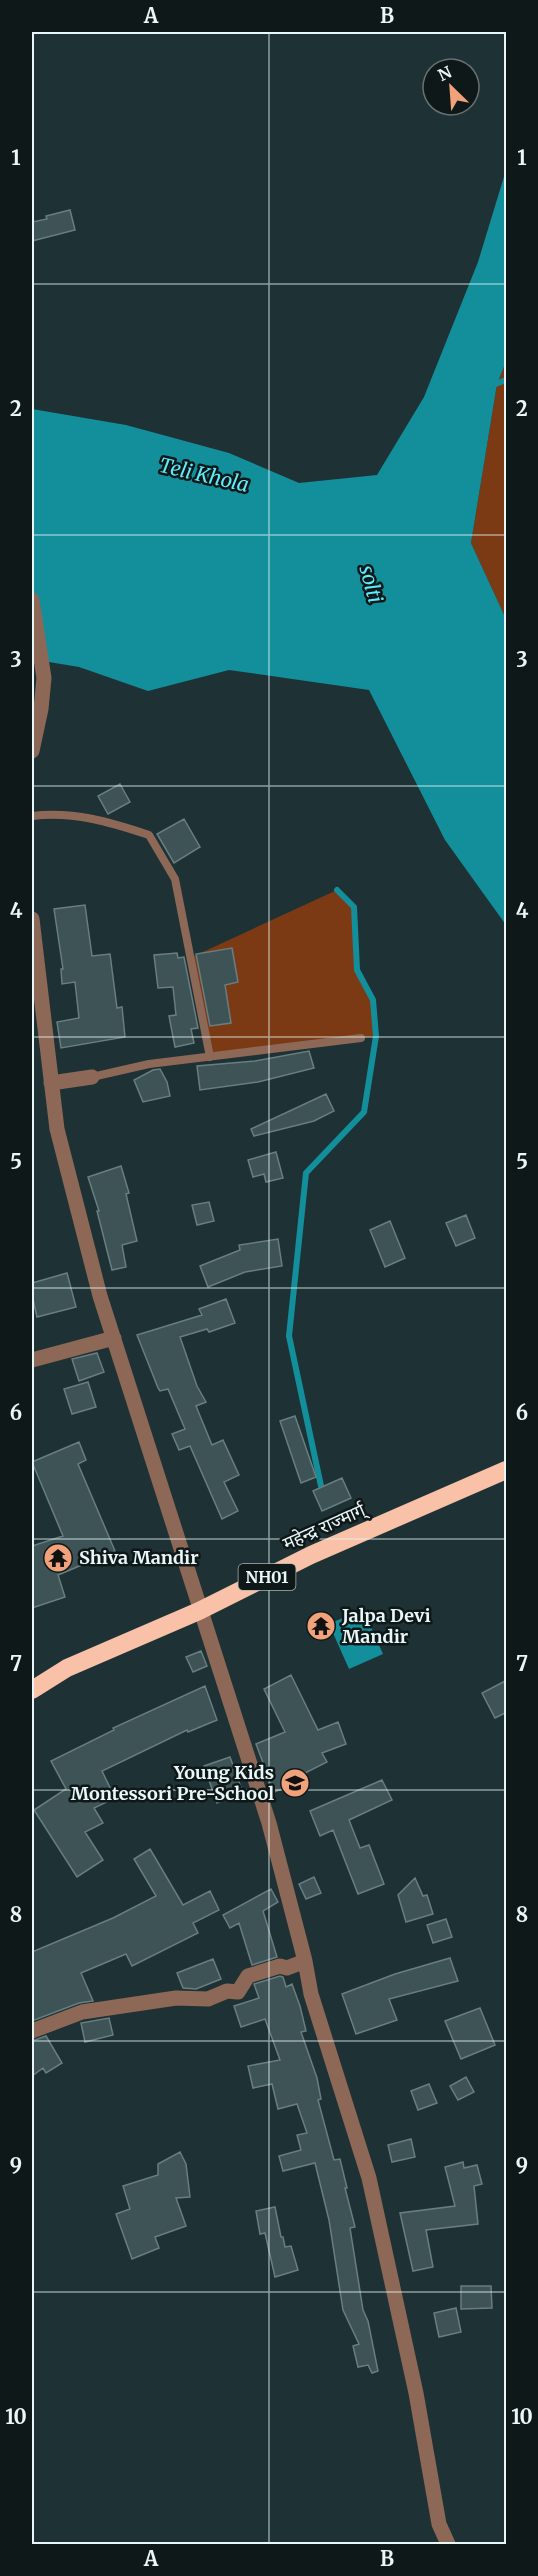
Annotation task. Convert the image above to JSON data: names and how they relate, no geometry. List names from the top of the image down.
{
  "streets": {
    "highway": ["महेन्द्र राज्मार्ग्", "NH01"]
  },
  "water": ["Teli Khola", "solti"],
  "places": {
    "temple": ["Shiva Mandir", "Jalpa Devi Mandir"],
    "school or university": ["Young Kids Montessori Pre-School"]
  },
  "north": "top left",
  "grid": {
    "columns": ["A", "B"],
    "rows": [
      "1",
      "2",
      "3",
      "4",
      "5",
      "6",
      "7",
      "8",
      "9",
      "10"
    ]
  }
}
